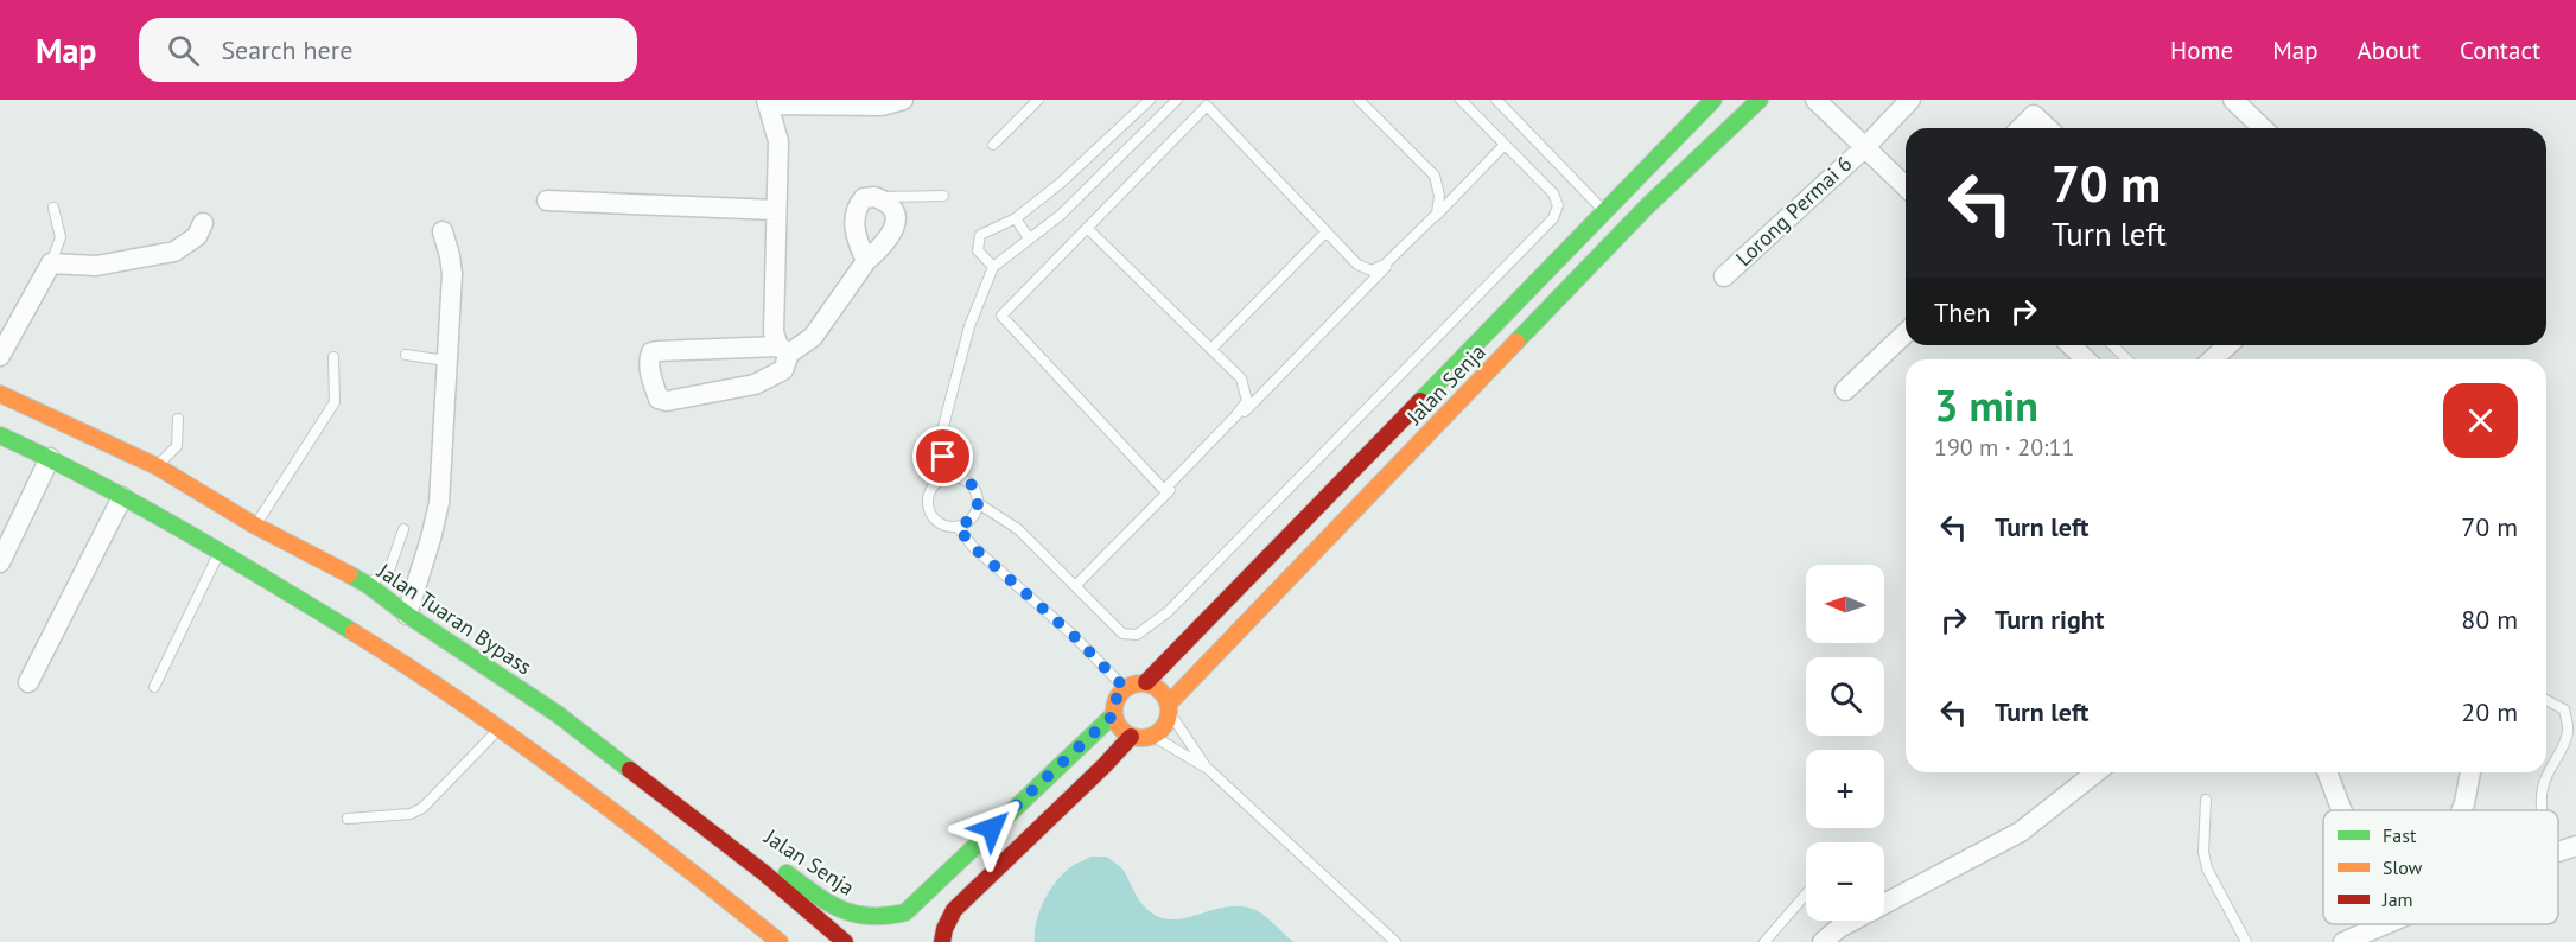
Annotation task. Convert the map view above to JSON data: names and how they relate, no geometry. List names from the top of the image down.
{
  "streets": {
    "main road": ["Jalan Senja", "Jalan Tuaran Bypass"],
    "street": ["Lorong Permai 6"]
  },
  "crossings": [
    ["Jalan Senja", "Jalan Tuaran Bypass"]
  ],
  "legend": ["Fast", "Slow", "Jam"],
  "north": "left",
  "page": {
    "header": "Map",
    "search": "Search here",
    "nav": [
      "Home",
      "Map",
      "About",
      "Contact"
    ],
    "turn": ["70 m", "Turn left"],
    "then": "Then",
    "heading": ["3 min", "190 m · 20:11"],
    "list": [
      {
        "name": "Turn left",
        "value": "70 m"
      },
      {
        "name": "Turn right",
        "value": "80 m"
      },
      {
        "name": "Turn left",
        "value": "20 m"
      }
    ],
    "map_buttons": ["+", "−"]
  }
}
